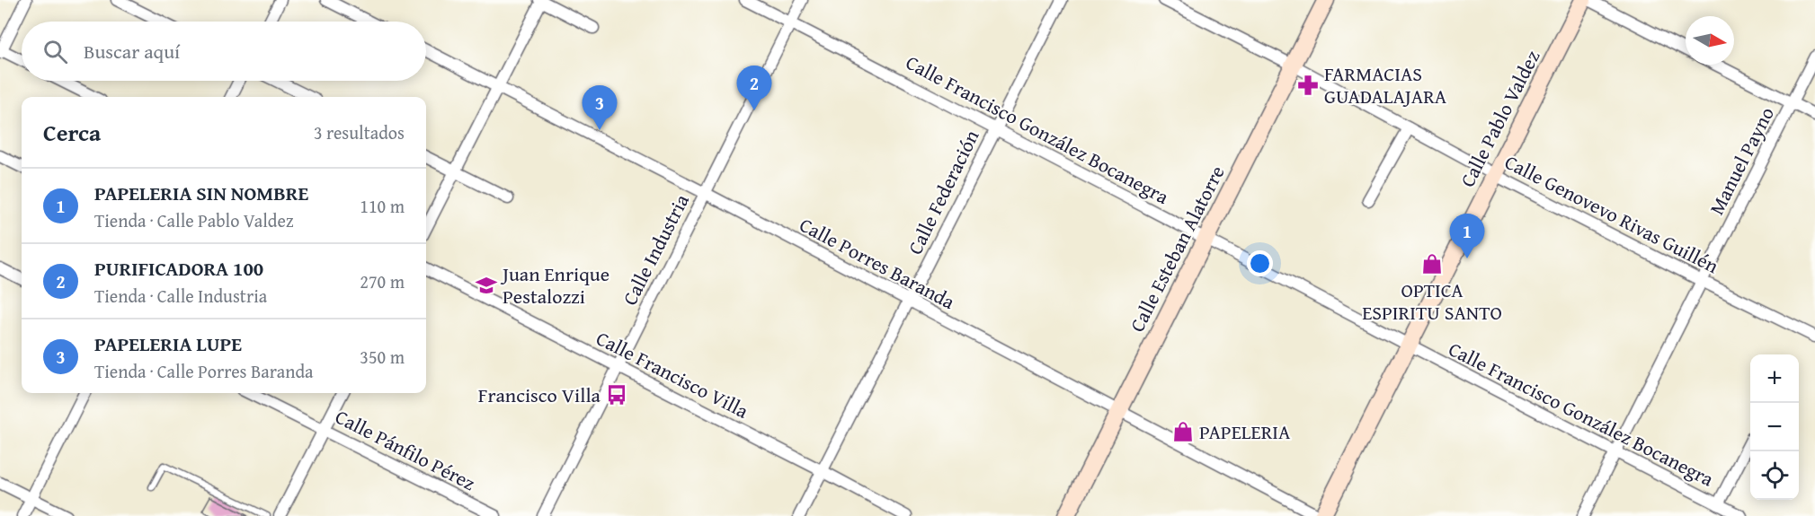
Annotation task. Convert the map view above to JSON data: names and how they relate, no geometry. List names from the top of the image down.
{
  "streets": {
    "street": [
      "Calle Pablo Valdez",
      "Calle Francisco González Bocanegra",
      "Manuel Payno",
      "Calle Federación",
      "Calle Genovevo Rivas Guillén",
      "Calle Esteban Alatorre",
      "Calle Industria",
      "Calle Porres Baranda",
      "Calle Francisco Villa",
      "Calle Pánfilo Pérez"
    ]
  },
  "crossings": [
    ["Calle Pablo Valdez", "Calle Francisco González Bocanegra"],
    ["Calle Pablo Valdez", "Calle Genovevo Rivas Guillén"],
    ["Calle Pablo Valdez", "Calle Porres Baranda"],
    ["Calle Francisco González Bocanegra", "Manuel Payno"],
    ["Calle Francisco González Bocanegra", "Calle Federación"],
    ["Calle Francisco González Bocanegra", "Calle Esteban Alatorre"],
    ["Calle Francisco González Bocanegra", "Calle Industria"],
    ["Manuel Payno", "Calle Genovevo Rivas Guillén"],
    ["Calle Federación", "Calle Porres Baranda"],
    ["Calle Federación", "Calle Francisco Villa"],
    ["Calle Genovevo Rivas Guillén", "Calle Esteban Alatorre"],
    ["Calle Esteban Alatorre", "Calle Porres Baranda"],
    ["Calle Industria", "Calle Porres Baranda"],
    ["Calle Industria", "Calle Francisco Villa"]
  ],
  "places": {
    "pharmacy": ["FARMACIAS GUADALAJARA"],
    "shop": ["OPTICA ESPIRITU SANTO", "PAPELERIA"],
    "school or university": ["Juan Enrique Pestalozzi"],
    "bus stop": ["Francisco Villa"]
  },
  "north": "right",
  "page": {
    "search": "Buscar aquí",
    "pins": ["2", "3", "1"],
    "heading": ["Cerca", "3 resultados"],
    "list": [
      {
        "mark": "1",
        "name": "PAPELERIA SIN NOMBRE",
        "note": "Tienda · Calle Pablo Valdez",
        "value": "110 m"
      },
      {
        "mark": "2",
        "name": "PURIFICADORA 100",
        "note": "Tienda · Calle Industria",
        "value": "270 m"
      },
      {
        "mark": "3",
        "name": "PAPELERIA LUPE",
        "note": "Tienda · Calle Porres Baranda",
        "value": "350 m"
      }
    ],
    "map_buttons": ["+", "−"]
  }
}
